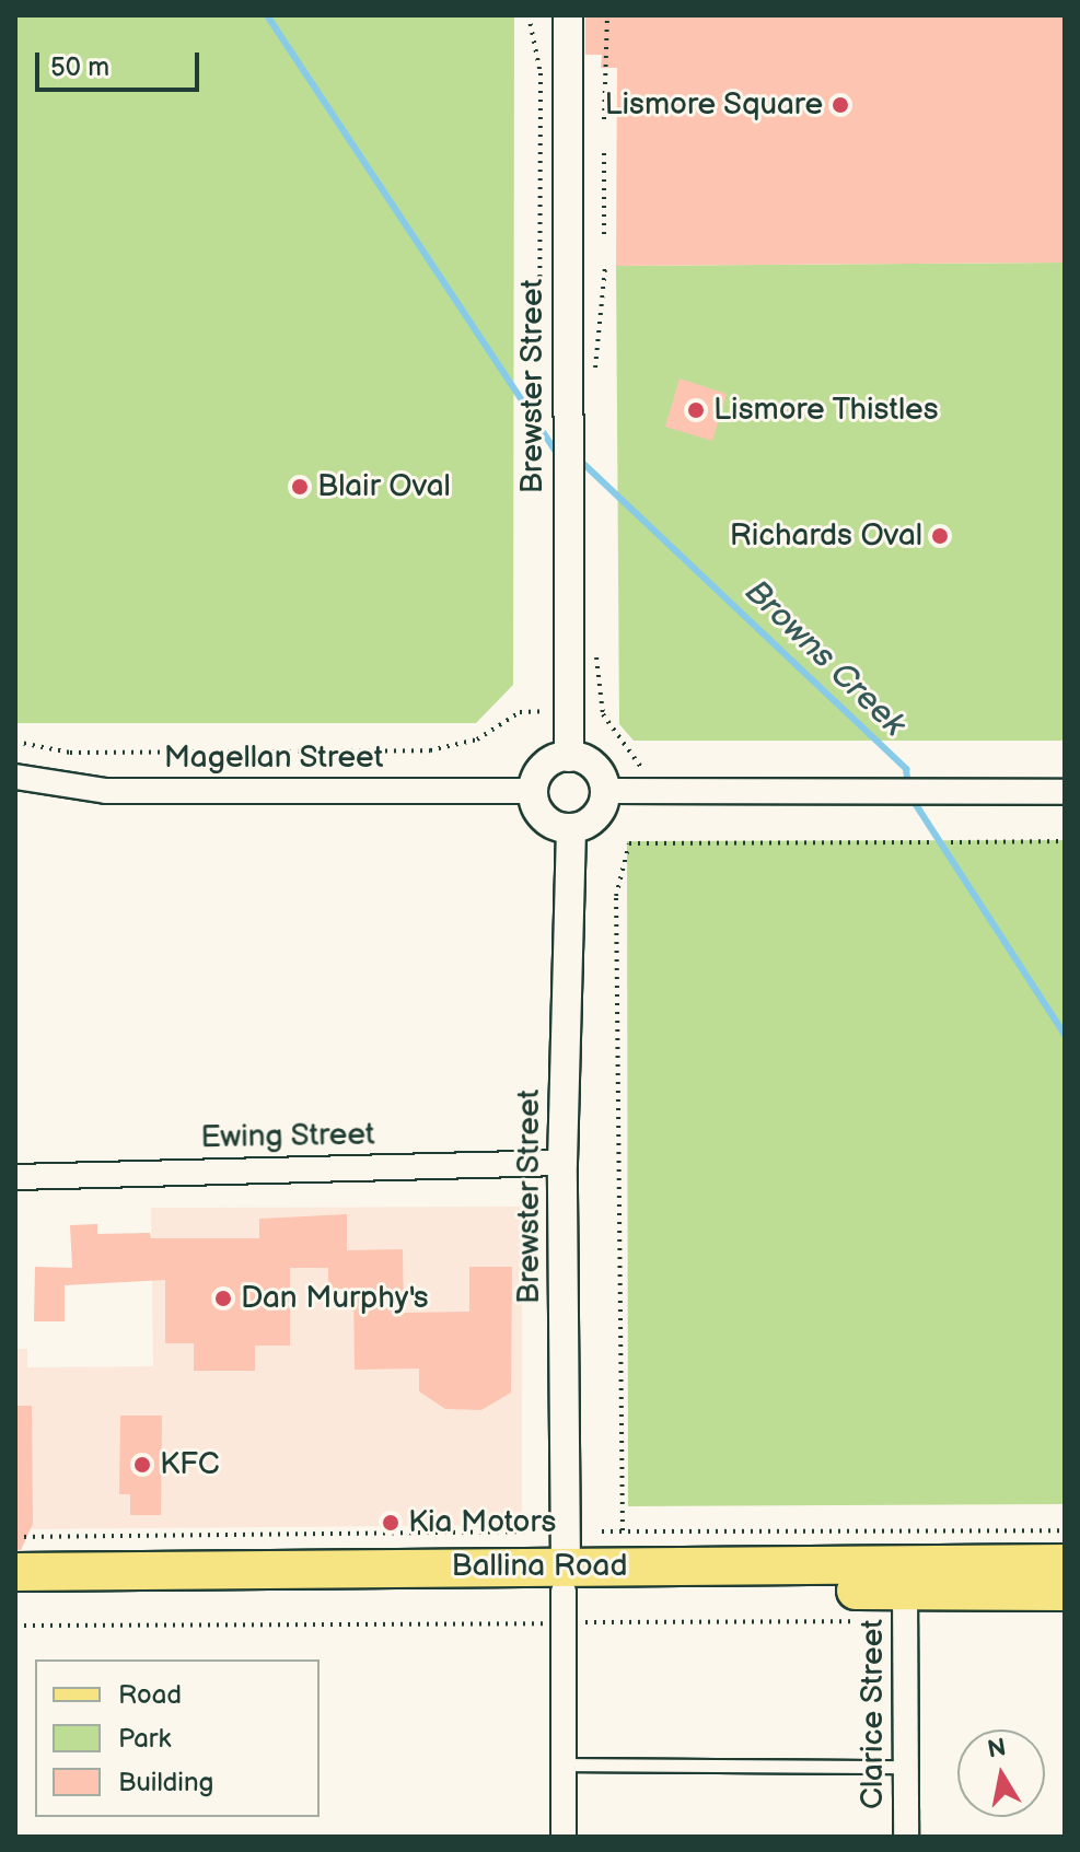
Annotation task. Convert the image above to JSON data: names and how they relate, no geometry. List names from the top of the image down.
{
  "streets": {
    "main road": ["Ballina Road"],
    "street": [
      "Brewster Street",
      "Magellan Street",
      "Ewing Street",
      "Clarice Street"
    ]
  },
  "crossings": [
    ["Brewster Street", "Magellan Street"],
    ["Brewster Street", "Ewing Street"],
    ["Brewster Street", "Ballina Road"],
    ["Ballina Road", "Clarice Street"]
  ],
  "water": ["Browns Creek"],
  "places": [
    "Lismore Square",
    "Lismore Thistles",
    "Blair Oval",
    "Richards Oval",
    "Dan Murphy's",
    "KFC",
    "Kia Motors"
  ],
  "legend": ["Road", "Park", "Building"],
  "scale_bar": "50 m",
  "north": "top"
}
